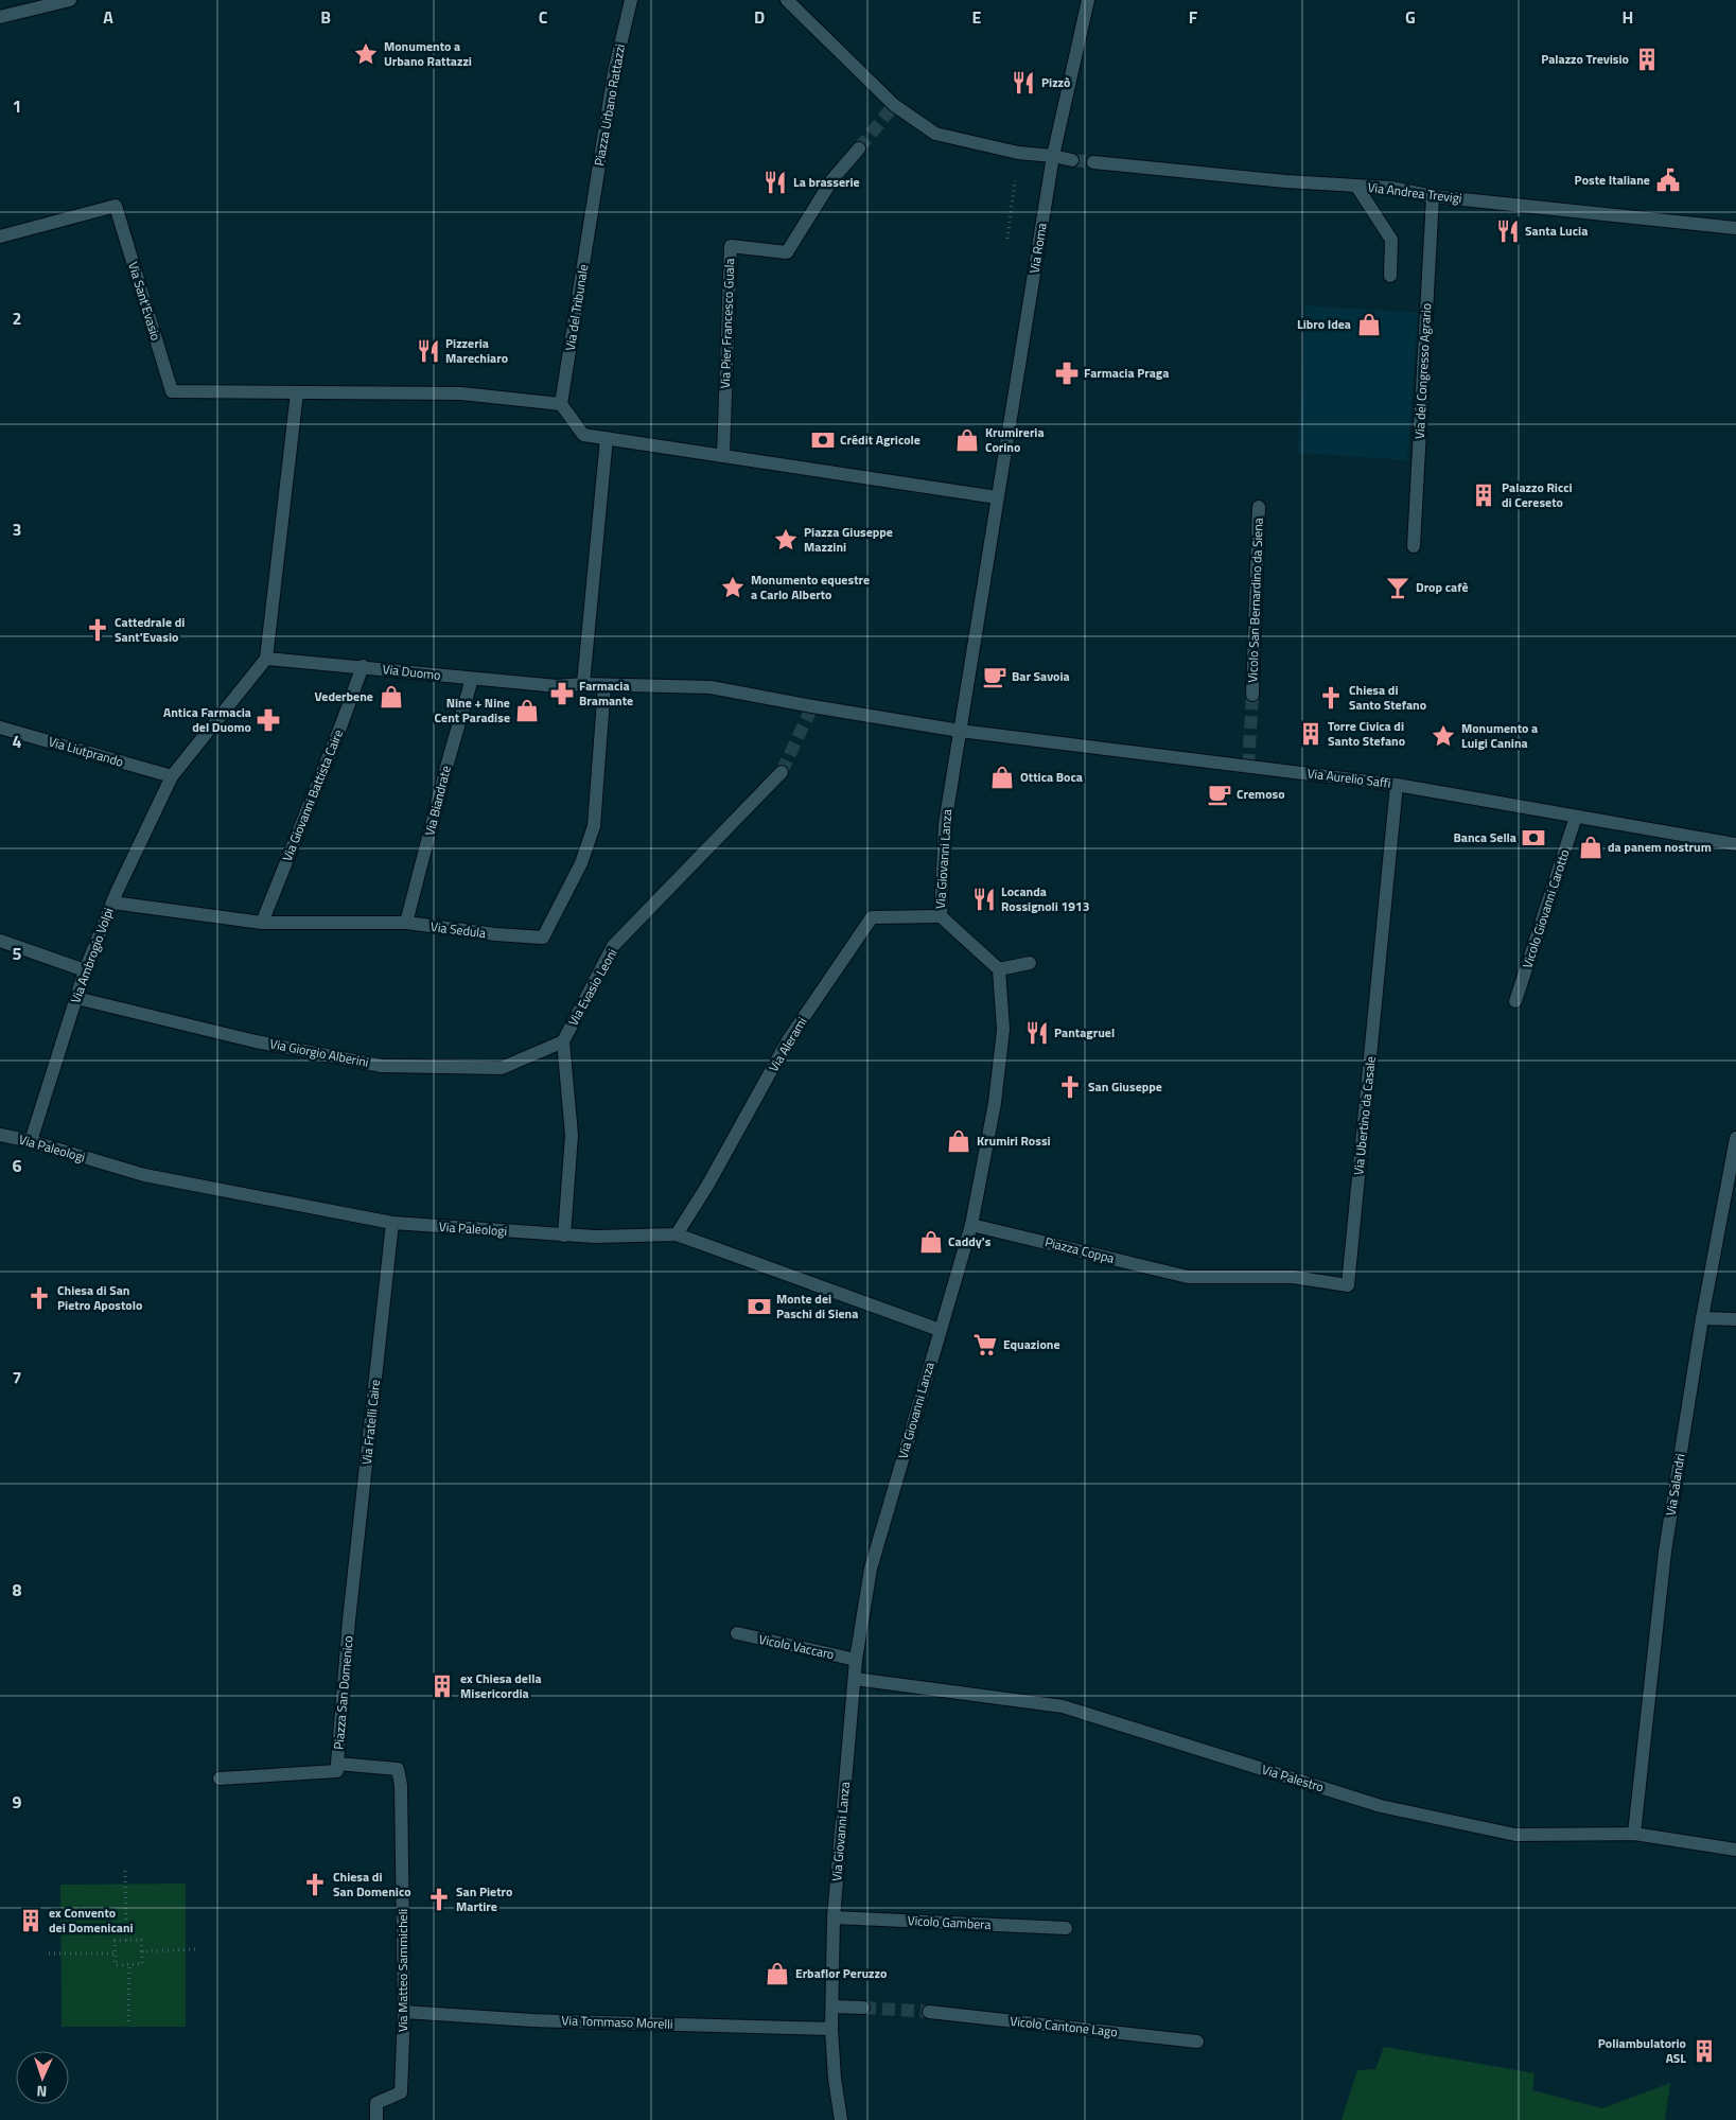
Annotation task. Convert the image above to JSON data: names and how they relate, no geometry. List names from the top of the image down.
{
  "streets": {
    "street": [
      "Piazza Urbano Rattazzi",
      "Via Andrea Trevigi",
      "Via Roma",
      "Via Sant'Evasio",
      "Via del Tribunale",
      "Via Pier Francesco Guala",
      "Via del Congresso Agrario",
      "Vicolo San Bernardino da Siena",
      "Via Duomo",
      "Via Liutprando",
      "Via Aurelio Saffi",
      "Via Giovanni Battista Caire",
      "Via Biandrate",
      "Via Giovanni Lanza",
      "Vicolo Giovanni Carotto",
      "Via Sedula",
      "Via Ambrogio Volpi",
      "Via Evasio Leoni",
      "Via Alerami",
      "Via Giorgio Alberini",
      "Via Ubertino da Casale",
      "Via Paleologi",
      "Piazza Coppa",
      "Via Fratelli Caire",
      "Via Salandri",
      "Vicolo Vaccaro",
      "Piazza San Domenico",
      "Via Palestro",
      "Vicolo Gambera",
      "Via Matteo Sammicheli",
      "Via Tommaso Morelli",
      "Vicolo Cantone Lago"
    ]
  },
  "crossings": [
    ["Piazza Urbano Rattazzi", "Via del Tribunale"],
    ["Via Andrea Trevigi", "Via del Congresso Agrario"],
    ["Via Sant'Evasio", "Via del Tribunale"],
    ["Via Duomo", "Via Giovanni Battista Caire"],
    ["Via Duomo", "Via Biandrate"],
    ["Via Duomo", "Via Ambrogio Volpi"],
    ["Via Liutprando", "Via Ambrogio Volpi"],
    ["Via Aurelio Saffi", "Via Giovanni Lanza"],
    ["Via Aurelio Saffi", "Vicolo Giovanni Carotto"],
    ["Via Aurelio Saffi", "Via Ubertino da Casale"],
    ["Via Giovanni Battista Caire", "Via Sedula"],
    ["Via Biandrate", "Via Sedula"],
    ["Via Giovanni Lanza", "Via Alerami"],
    ["Via Giovanni Lanza", "Via Paleologi"],
    ["Via Giovanni Lanza", "Piazza Coppa"],
    ["Via Giovanni Lanza", "Vicolo Vaccaro"],
    ["Via Giovanni Lanza", "Via Palestro"],
    ["Via Giovanni Lanza", "Vicolo Gambera"],
    ["Via Giovanni Lanza", "Via Tommaso Morelli"],
    ["Via Sedula", "Via Ambrogio Volpi"],
    ["Via Ambrogio Volpi", "Via Giorgio Alberini"],
    ["Via Ambrogio Volpi", "Via Paleologi"],
    ["Via Evasio Leoni", "Via Giorgio Alberini"],
    ["Via Evasio Leoni", "Via Paleologi"],
    ["Via Alerami", "Via Paleologi"],
    ["Via Ubertino da Casale", "Piazza Coppa"],
    ["Via Paleologi", "Via Fratelli Caire"],
    ["Via Fratelli Caire", "Piazza San Domenico"],
    ["Via Salandri", "Via Palestro"],
    ["Piazza San Domenico", "Via Matteo Sammicheli"],
    ["Via Matteo Sammicheli", "Via Tommaso Morelli"]
  ],
  "places": {
    "place": [
      "Monumento a Urbano Rattazzi",
      "Piazza Giuseppe Mazzini",
      "Monumento equestre a Carlo Alberto",
      "Monumento a Luigi Canina"
    ],
    "building": [
      "Palazzo Trevisio",
      "Palazzo Ricci di Cereseto",
      "Torre Civica di Santo Stefano",
      "ex Chiesa della Misericordia",
      "ex Convento dei Domenicani",
      "Poliambulatorio ASL"
    ],
    "restaurant": [
      "Pizzò",
      "La brasserie",
      "Santa Lucia",
      "Pizzeria Marechiaro",
      "Locanda Rossignoli 1913",
      "Pantagruel"
    ],
    "public building": ["Poste Italiane"],
    "shop": [
      "Libro Idea",
      "Krumireria Corino",
      "Vederbene",
      "Nine + Nine Cent Paradise",
      "Ottica Boca",
      "da panem nostrum",
      "Krumiri Rossi",
      "Caddy's",
      "Erbaflor Peruzzo"
    ],
    "pharmacy": ["Farmacia Praga", "Farmacia Bramante", "Antica Farmacia del Duomo"],
    "bank": ["Crédit Agricole", "Banca Sella", "Monte dei Paschi di Siena"],
    "bar": ["Drop cafè"],
    "church": [
      "Cattedrale di Sant'Evasio",
      "Chiesa di Santo Stefano",
      "San Giuseppe",
      "Chiesa di San Pietro Apostolo",
      "Chiesa di San Domenico",
      "San Pietro Martire"
    ],
    "cafe": ["Bar Savoia", "Cremoso"],
    "supermarket": ["Equazione"]
  },
  "north": "bottom",
  "grid": {
    "columns": [
      "A",
      "B",
      "C",
      "D",
      "E",
      "F",
      "G",
      "H"
    ],
    "rows": [
      "1",
      "2",
      "3",
      "4",
      "5",
      "6",
      "7",
      "8",
      "9"
    ]
  }
}
